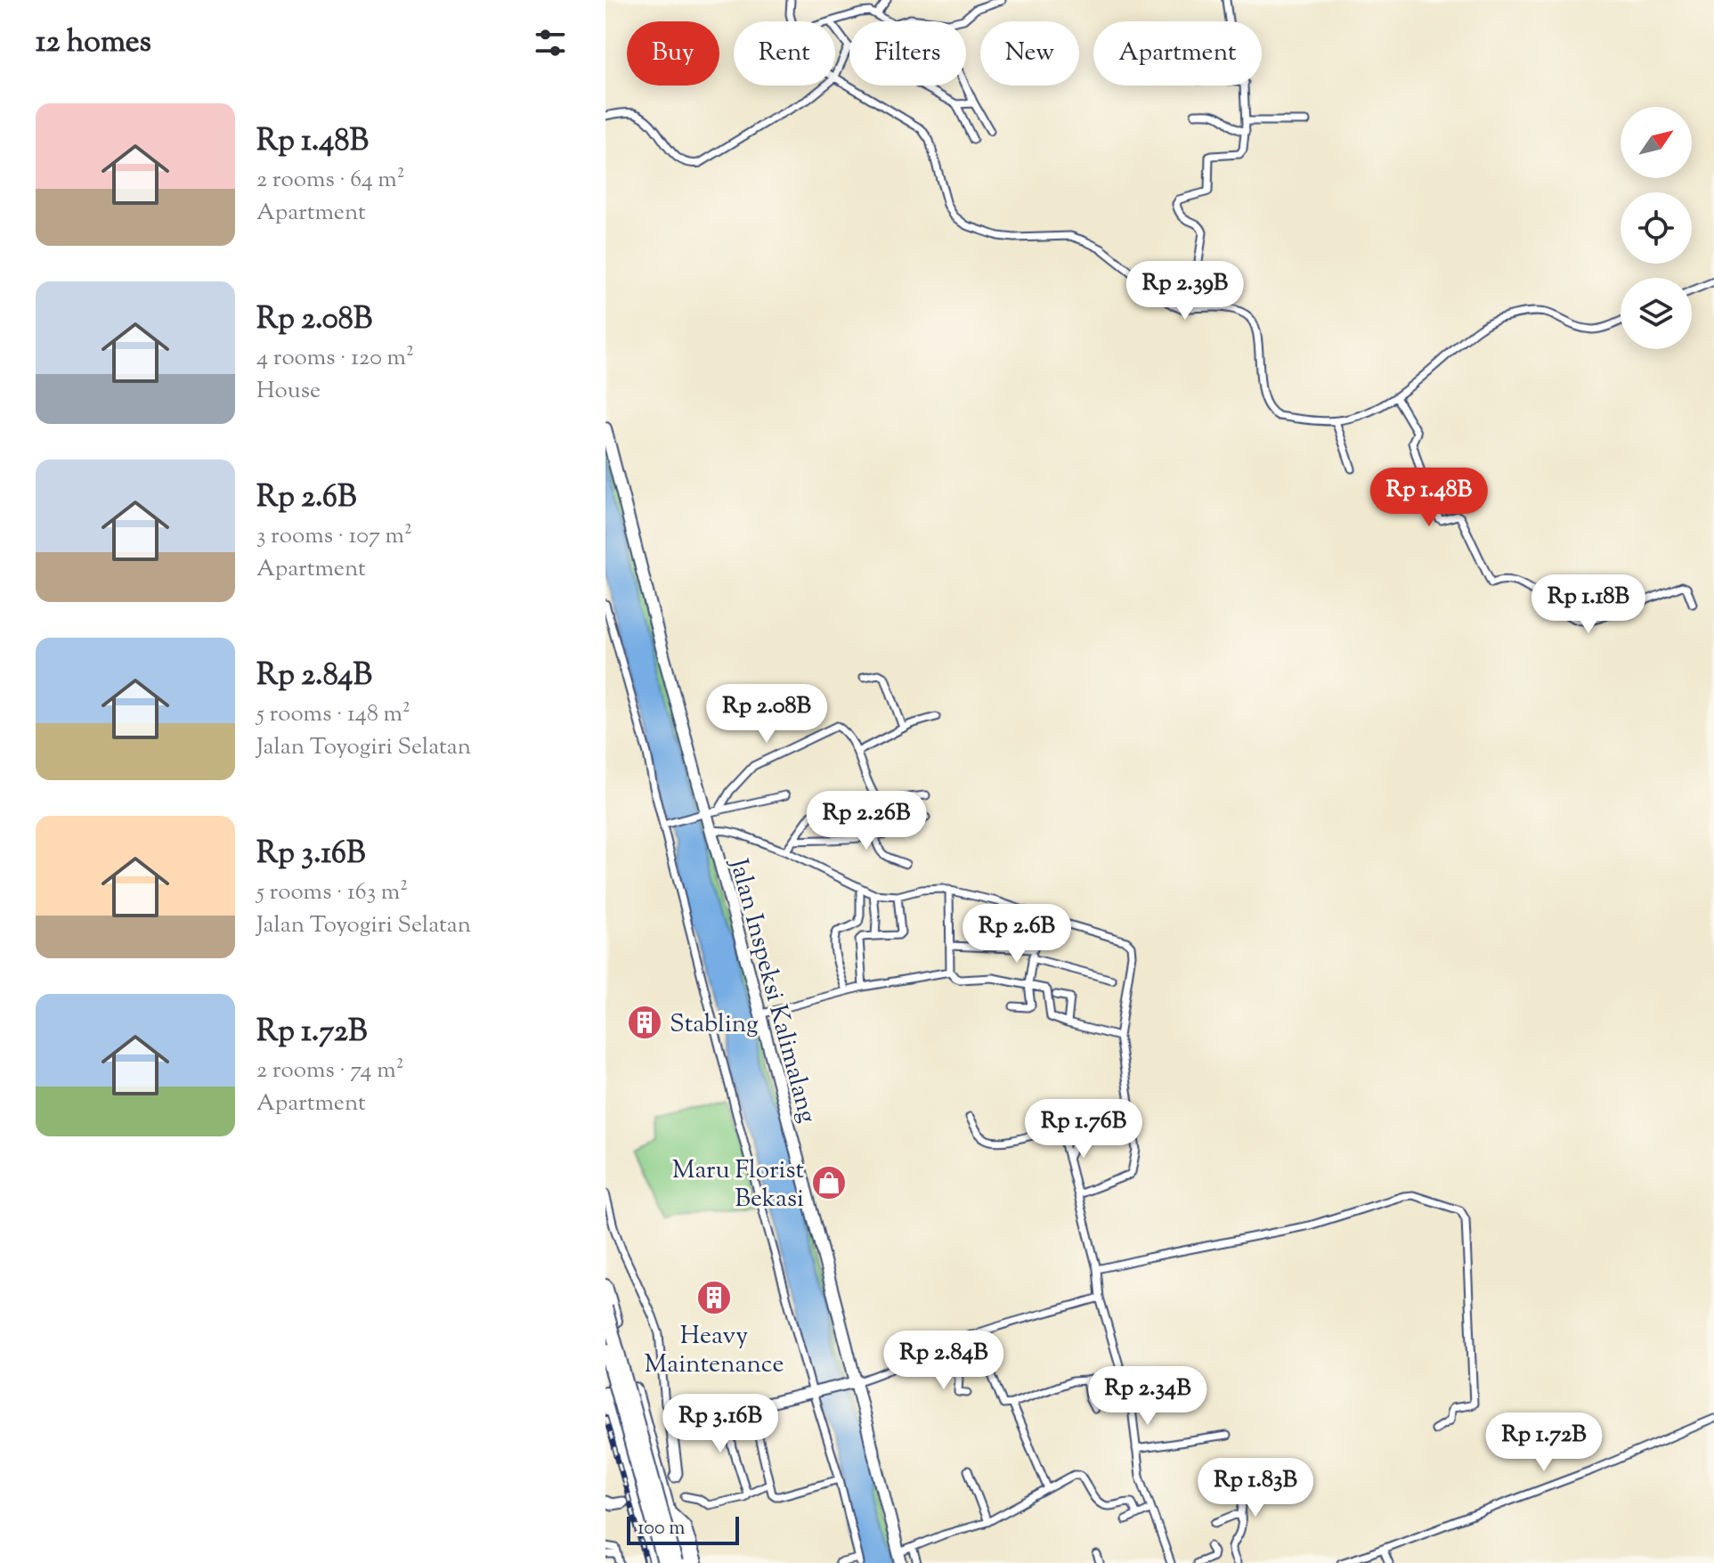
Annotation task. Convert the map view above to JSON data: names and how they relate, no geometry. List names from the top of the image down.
{
  "streets": {
    "main road": ["Jalan Inspeksi Kalimalang"]
  },
  "places": {
    "building": ["Stabling", "Heavy Maintenance"],
    "shop": ["Maru Florist Bekasi"]
  },
  "scale_bar": "100 m",
  "north": "top right",
  "page": {
    "heading": "12 homes",
    "chip": [
      "Buy",
      "Rent",
      "Filters",
      "New",
      "Apartment"
    ],
    "list": [
      {
        "name": "Rp 1.48B",
        "note": "2 rooms · 64 m² · Apartment"
      },
      {
        "name": "Rp 2.08B",
        "note": "4 rooms · 120 m² · House"
      },
      {
        "name": "Rp 2.6B",
        "note": "3 rooms · 107 m² · Apartment"
      },
      {
        "name": "Rp 2.84B",
        "note": "5 rooms · 148 m² · Jalan Toyogiri Selatan"
      },
      {
        "name": "Rp 3.16B",
        "note": "5 rooms · 163 m² · Jalan Toyogiri Selatan"
      },
      {
        "name": "Rp 1.72B",
        "note": "2 rooms · 74 m² · Apartment"
      }
    ],
    "price": [
      "Rp 2.39B",
      "Rp 1.48B",
      "Rp 1.18B",
      "Rp 2.08B",
      "Rp 2.26B",
      "Rp 2.6B",
      "Rp 1.76B",
      "Rp 2.84B",
      "Rp 2.34B",
      "Rp 3.16B",
      "Rp 1.72B",
      "Rp 1.83B"
    ],
    "scale": "100 m"
  }
}
